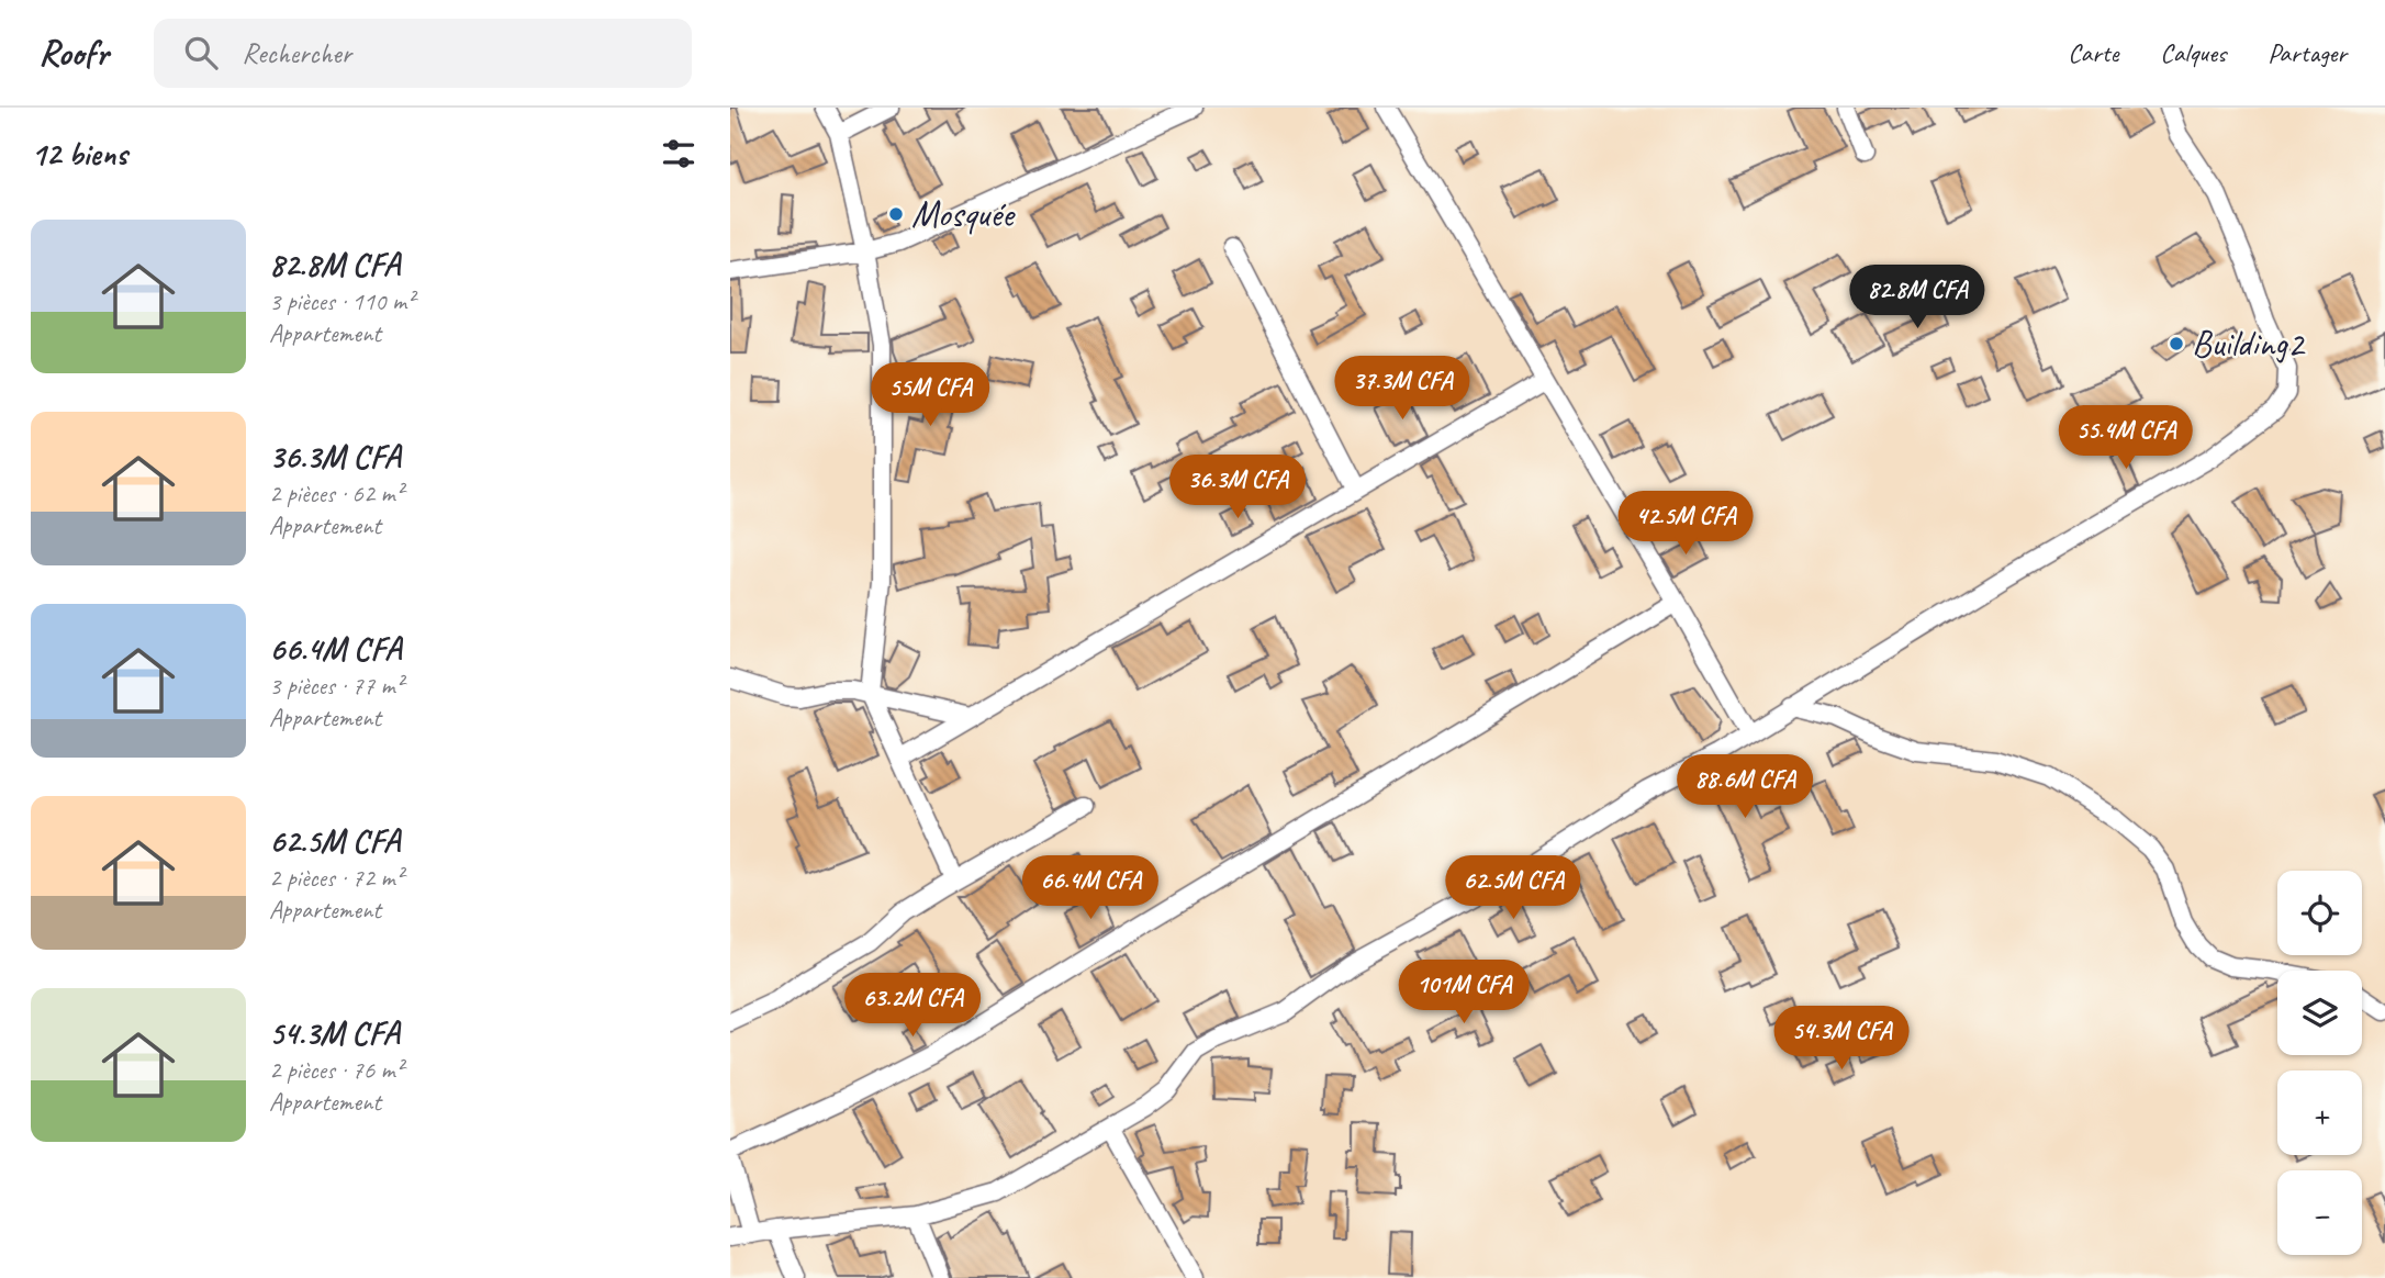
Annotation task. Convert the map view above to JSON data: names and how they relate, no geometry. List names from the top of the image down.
{
  "places": ["Mosquée", "Building2"],
  "page": {
    "header": "Roofr",
    "search": "Rechercher",
    "nav": ["Carte", "Calques", "Partager"],
    "heading": "12 biens",
    "list": [
      {
        "name": "82.8M CFA",
        "note": "3 pièces · 110 m² · Appartement"
      },
      {
        "name": "36.3M CFA",
        "note": "2 pièces · 62 m² · Appartement"
      },
      {
        "name": "66.4M CFA",
        "note": "3 pièces · 77 m² · Appartement"
      },
      {
        "name": "62.5M CFA",
        "note": "2 pièces · 72 m² · Appartement"
      },
      {
        "name": "54.3M CFA",
        "note": "2 pièces · 76 m² · Appartement"
      }
    ],
    "price": [
      "82.8M CFA",
      "37.3M CFA",
      "55M CFA",
      "55.4M CFA",
      "36.3M CFA",
      "42.5M CFA",
      "88.6M CFA",
      "66.4M CFA",
      "62.5M CFA",
      "101M CFA",
      "63.2M CFA",
      "54.3M CFA"
    ],
    "map_buttons": ["+", "−"]
  }
}
